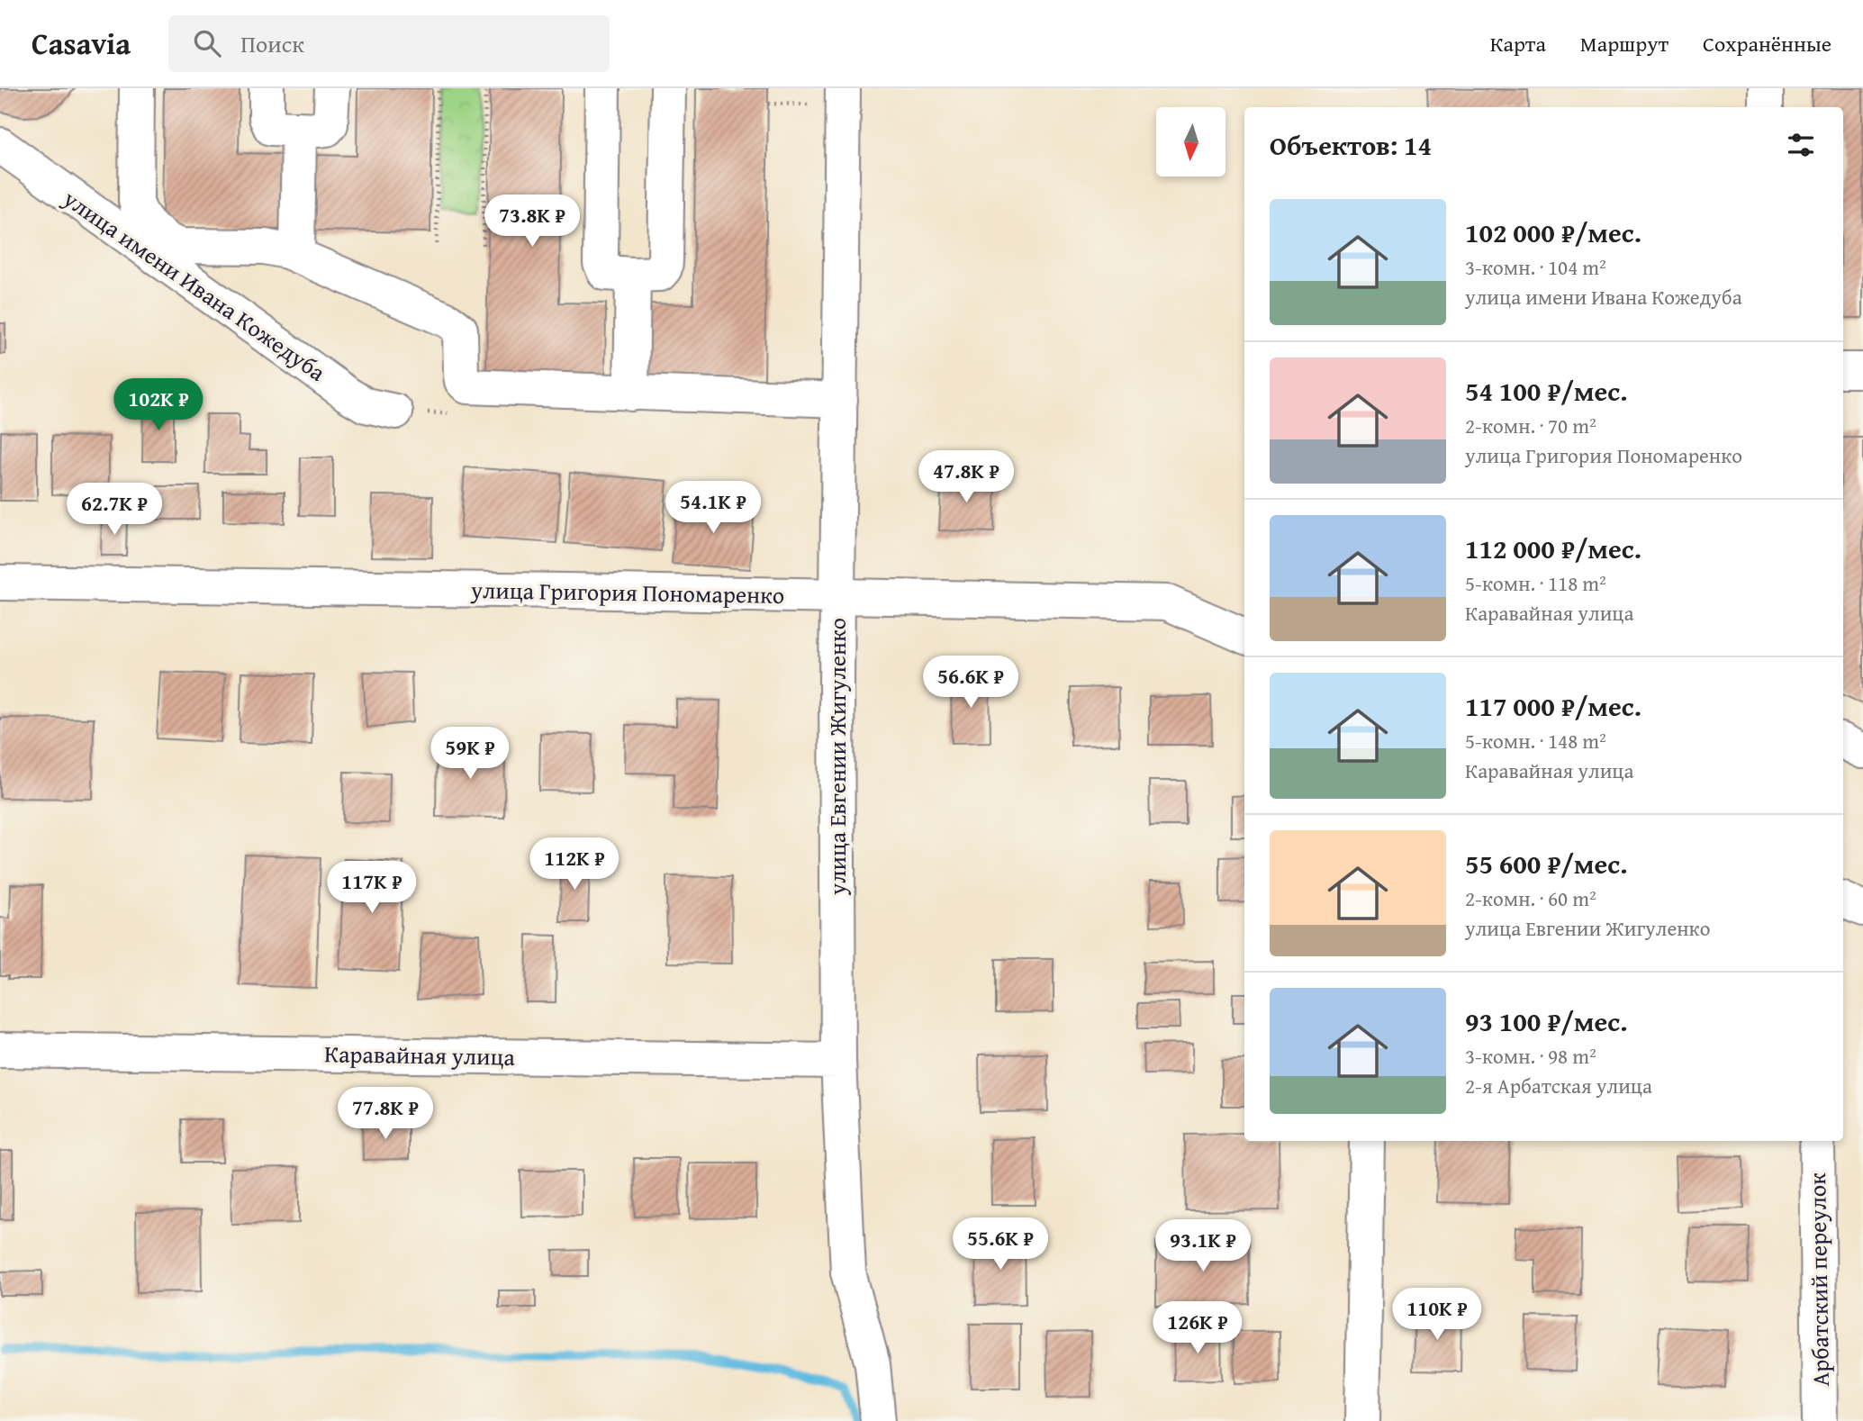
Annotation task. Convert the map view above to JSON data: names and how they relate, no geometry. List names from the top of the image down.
{
  "streets": {
    "street": [
      "улица имени Ивана Кожедуба",
      "улица Григория Пономаренко",
      "улица Евгении Жигуленко",
      "Каравайная улица",
      "Арбатский переулок"
    ]
  },
  "crossings": [
    ["улица Григория Пономаренко", "улица Евгении Жигуленко"],
    ["улица Евгении Жигуленко", "Каравайная улица"]
  ],
  "north": "bottom",
  "page": {
    "header": "Casavia",
    "search": "Поиск",
    "nav": ["Карта", "Маршрут", "Сохранённые"],
    "heading": "Объектов: 14",
    "list": [
      {
        "name": "102 000 ₽/мес.",
        "note": "3-комн. · 104 m² · улица имени Ивана Кожедуба"
      },
      {
        "name": "54 100 ₽/мес.",
        "note": "2-комн. · 70 m² · улица Григория Пономаренко"
      },
      {
        "name": "112 000 ₽/мес.",
        "note": "5-комн. · 118 m² · Каравайная улица"
      },
      {
        "name": "117 000 ₽/мес.",
        "note": "5-комн. · 148 m² · Каравайная улица"
      },
      {
        "name": "55 600 ₽/мес.",
        "note": "2-комн. · 60 m² · улица Евгении Жигуленко"
      },
      {
        "name": "93 100 ₽/мес.",
        "note": "3-комн. · 98 m² · 2-я Арбатская улица"
      }
    ],
    "price": [
      "73.8K ₽",
      "102K ₽",
      "47.8K ₽",
      "54.1K ₽",
      "62.7K ₽",
      "56.6K ₽",
      "59K ₽",
      "112K ₽",
      "117K ₽",
      "77.8K ₽",
      "55.6K ₽",
      "93.1K ₽",
      "110K ₽",
      "126K ₽"
    ]
  }
}
